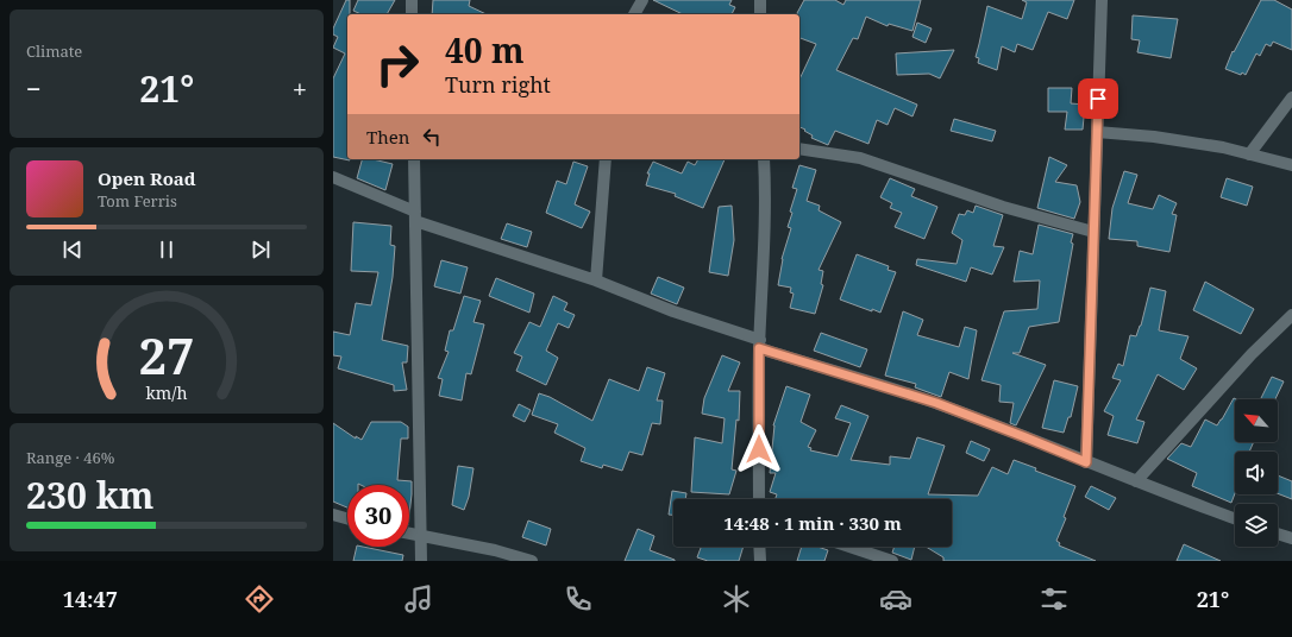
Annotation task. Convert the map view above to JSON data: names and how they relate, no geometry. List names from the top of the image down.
{
  "north": "top left",
  "page": {
    "tile": [
      "Climate",
      ["Range · 46%", "230 km"]
    ],
    "turn": ["40 m", "Turn right"],
    "heat": ["−", "21°", "+"],
    "then": "Then",
    "song": ["Open Road", "Tom Ferris"],
    "limit": "30",
    "trip": "14:48 · 1 min · 330 m",
    "tabs": ["14:47", "21°"],
    "gauge": ["27", "km/h"]
  }
}
